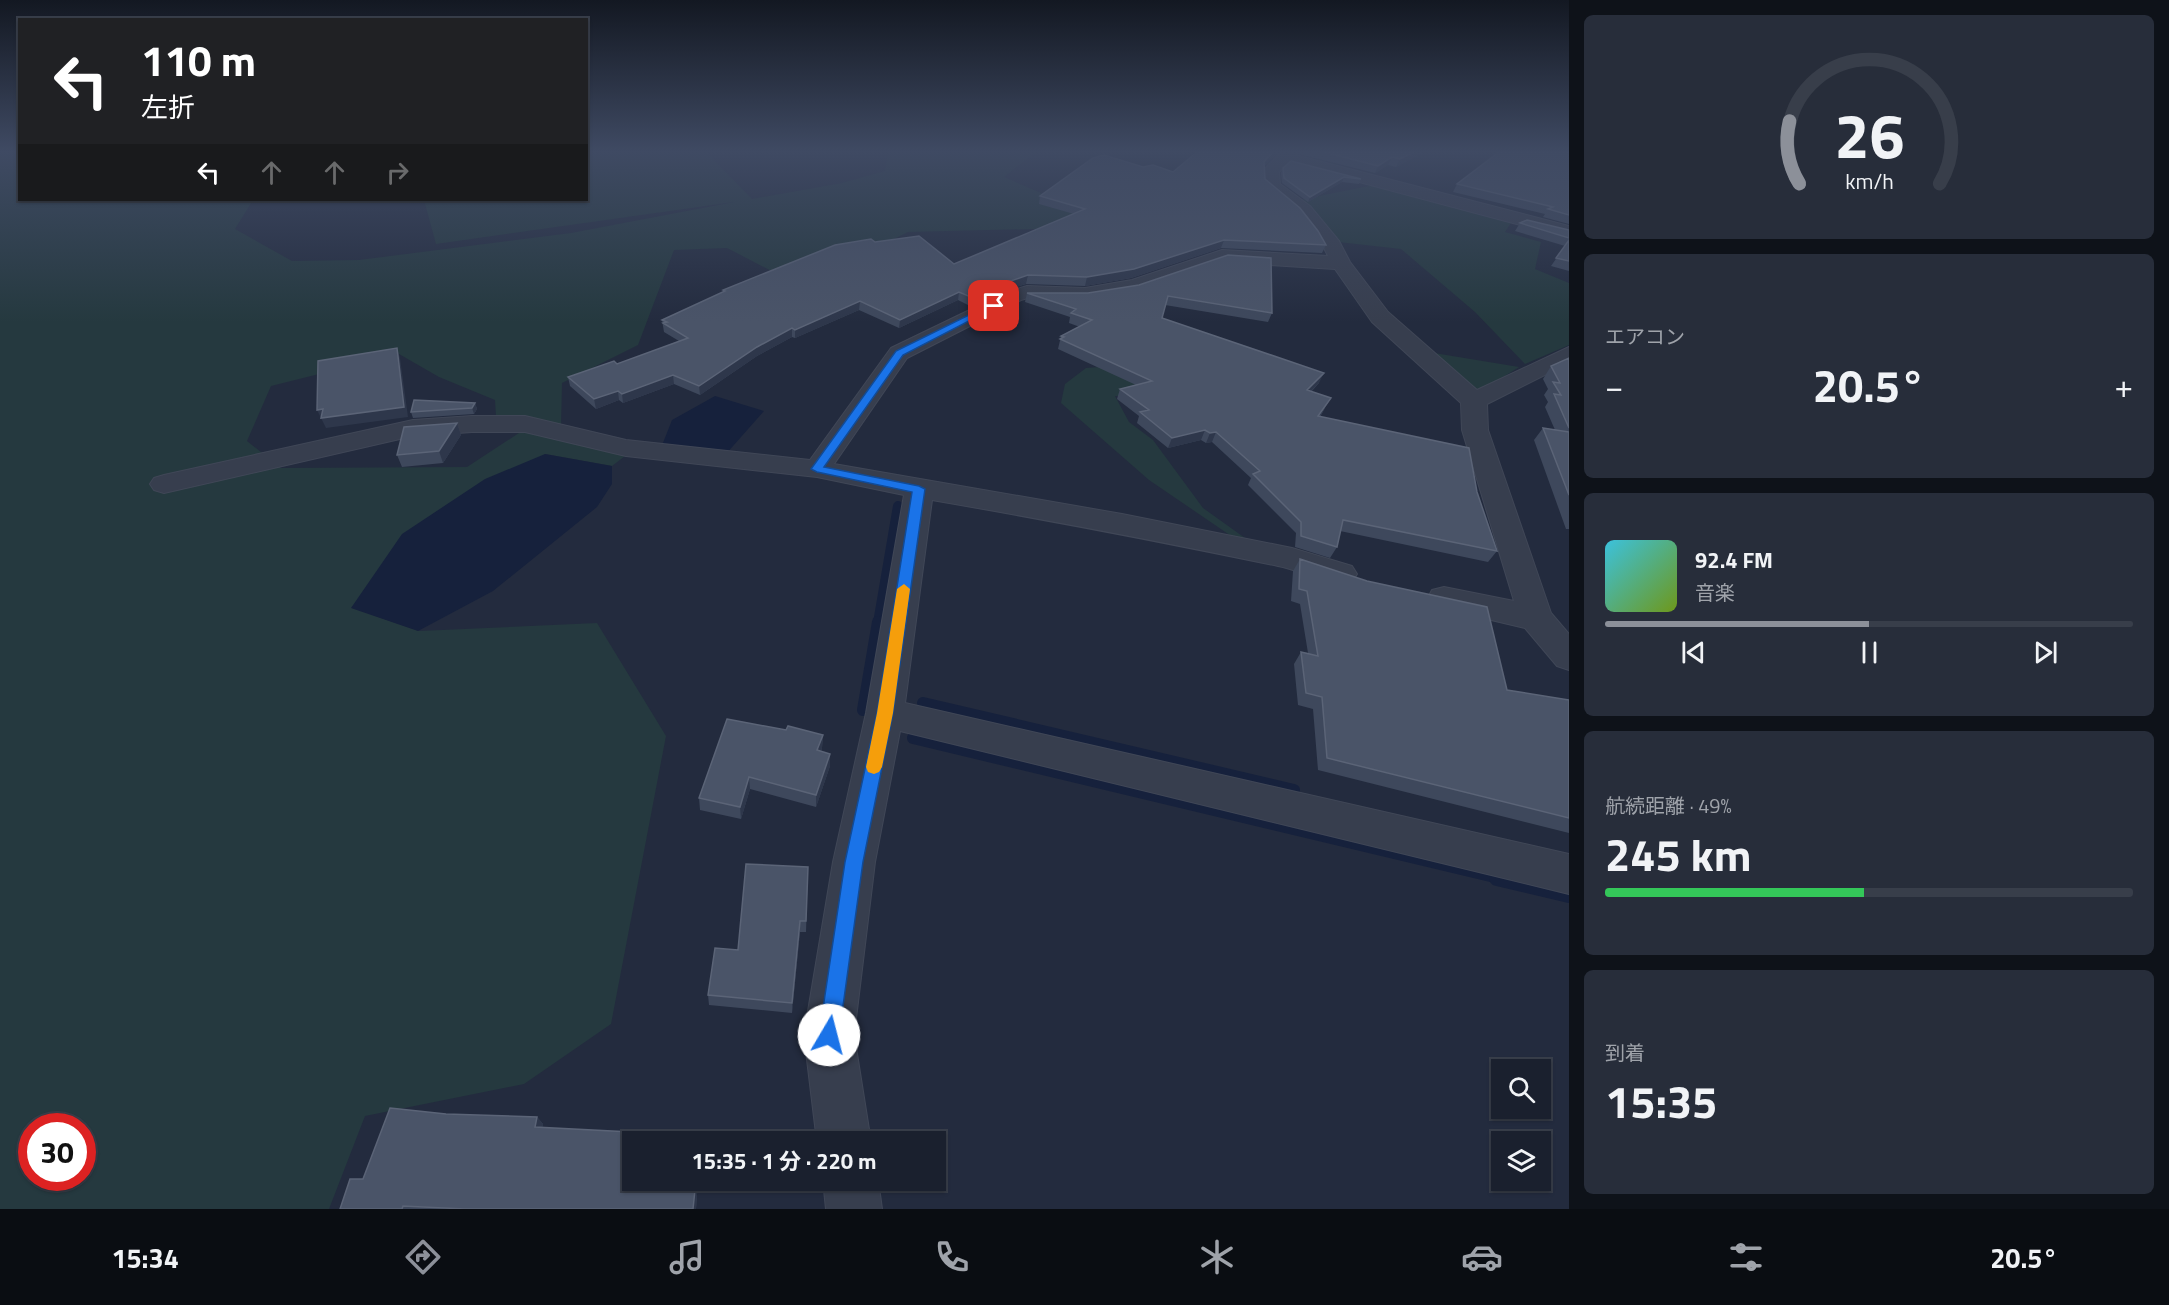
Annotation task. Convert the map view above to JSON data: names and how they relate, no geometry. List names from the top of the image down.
{
  "page": {
    "turn": ["110 m", "左折"],
    "tile": [
      "エアコン",
      ["航続距離 · 49%", "245 km"],
      ["到着", "15:35"]
    ],
    "heat": ["−", "20.5°", "+"],
    "song": ["92.4 FM", "音楽"],
    "limit": "30",
    "trip": "15:35 · 1 分 · 220 m",
    "tabs": ["15:34", "20.5°"],
    "gauge": ["26", "km/h"]
  }
}
